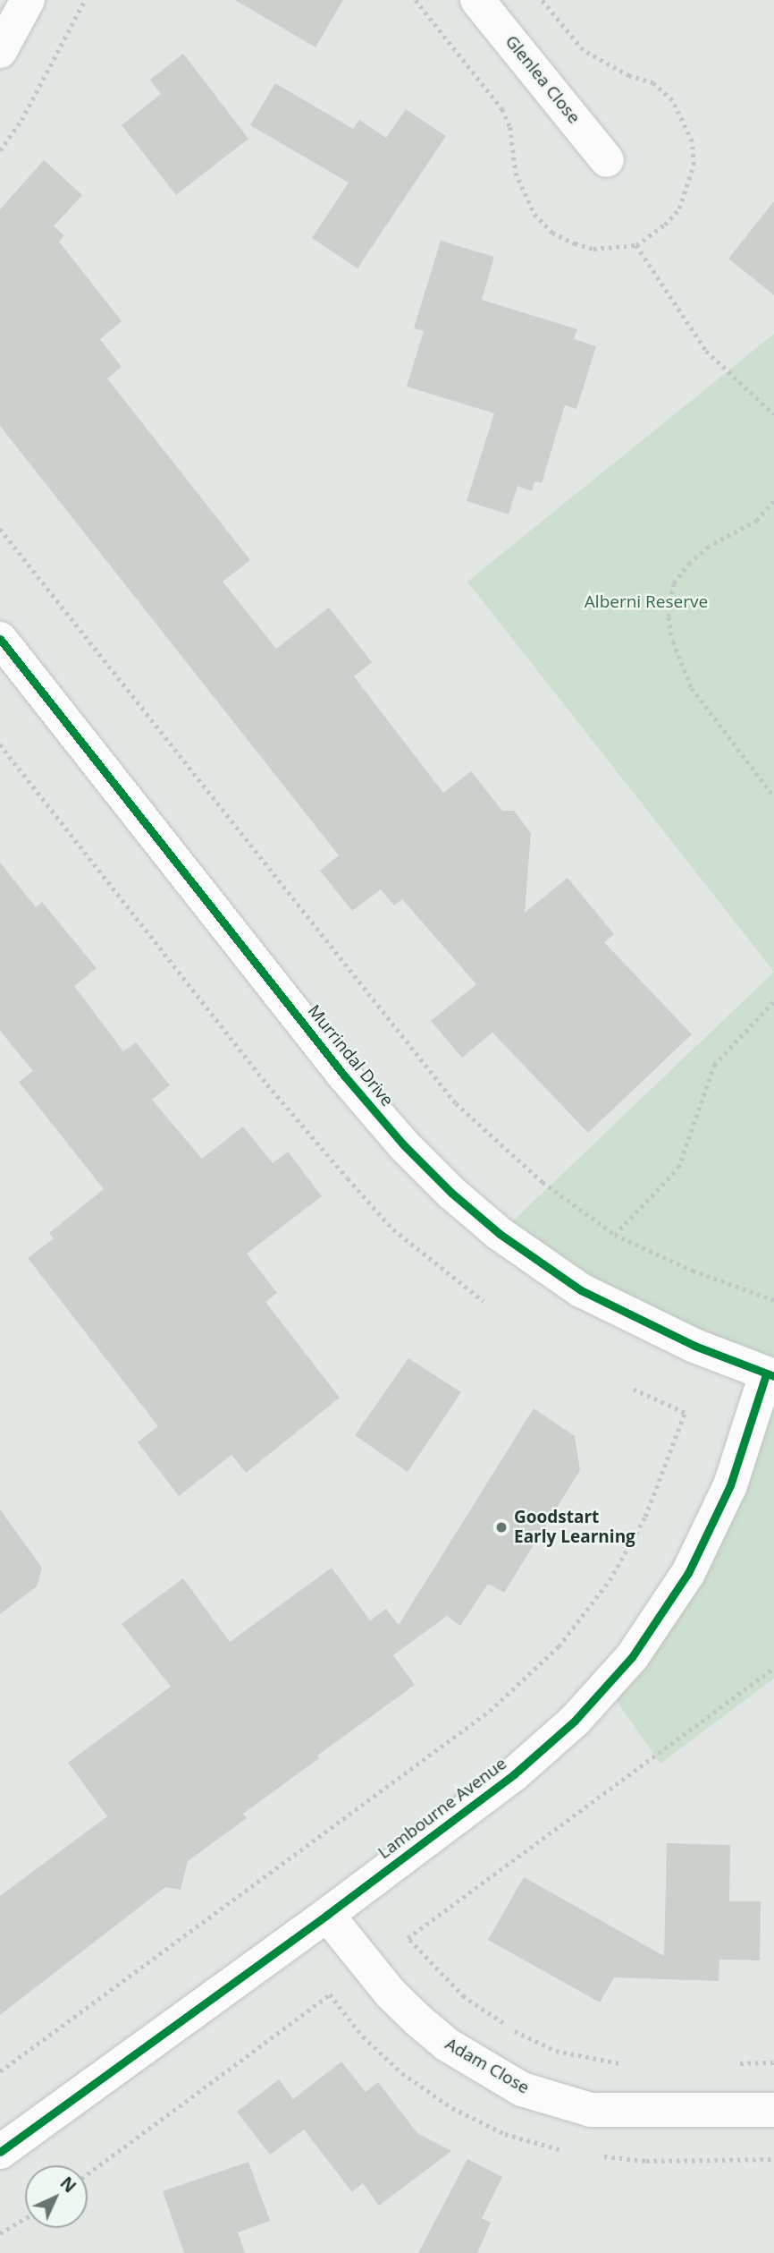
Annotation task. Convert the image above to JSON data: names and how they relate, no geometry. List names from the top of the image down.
{
  "streets": {
    "street": [
      "Glenlea Close",
      "Murrindal Drive",
      "Lambourne Avenue",
      "Adam Close"
    ]
  },
  "crossings": [
    ["Murrindal Drive", "Lambourne Avenue"],
    ["Lambourne Avenue", "Adam Close"]
  ],
  "parks": ["Alberni Reserve"],
  "places": ["Goodstart Early Learning"],
  "north": "top right"
}
